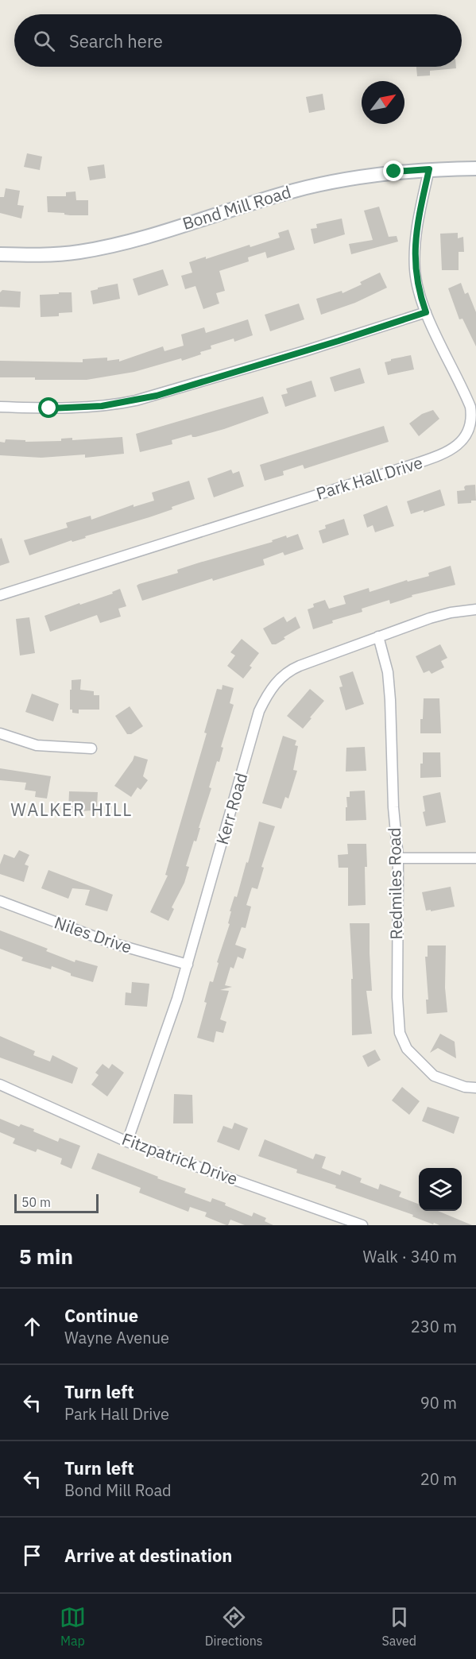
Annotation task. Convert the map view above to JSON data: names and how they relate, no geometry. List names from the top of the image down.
{
  "streets": {
    "street": [
      "Bond Mill Road",
      "Park Hall Drive",
      "Kerr Road",
      "Redmiles Road",
      "Niles Drive",
      "Fitzpatrick Drive"
    ]
  },
  "crossings": [
    ["Bond Mill Road", "Park Hall Drive"],
    ["Kerr Road", "Redmiles Road"],
    ["Kerr Road", "Niles Drive"],
    ["Kerr Road", "Fitzpatrick Drive"]
  ],
  "districts": ["WALKER HILL"],
  "scale_bar": "50 m",
  "north": "top right",
  "page": {
    "search": "Search here",
    "scale": "50 m",
    "heading": ["5 min", "Walk · 340 m"],
    "list": [
      ["Continue", "Wayne Avenue", "230 m"],
      ["Turn left", "Park Hall Drive", "90 m"],
      ["Turn left", "Bond Mill Road", "20 m"],
      "Arrive at destination"
    ],
    "nav": ["Map", "Directions", "Saved"]
  }
}
